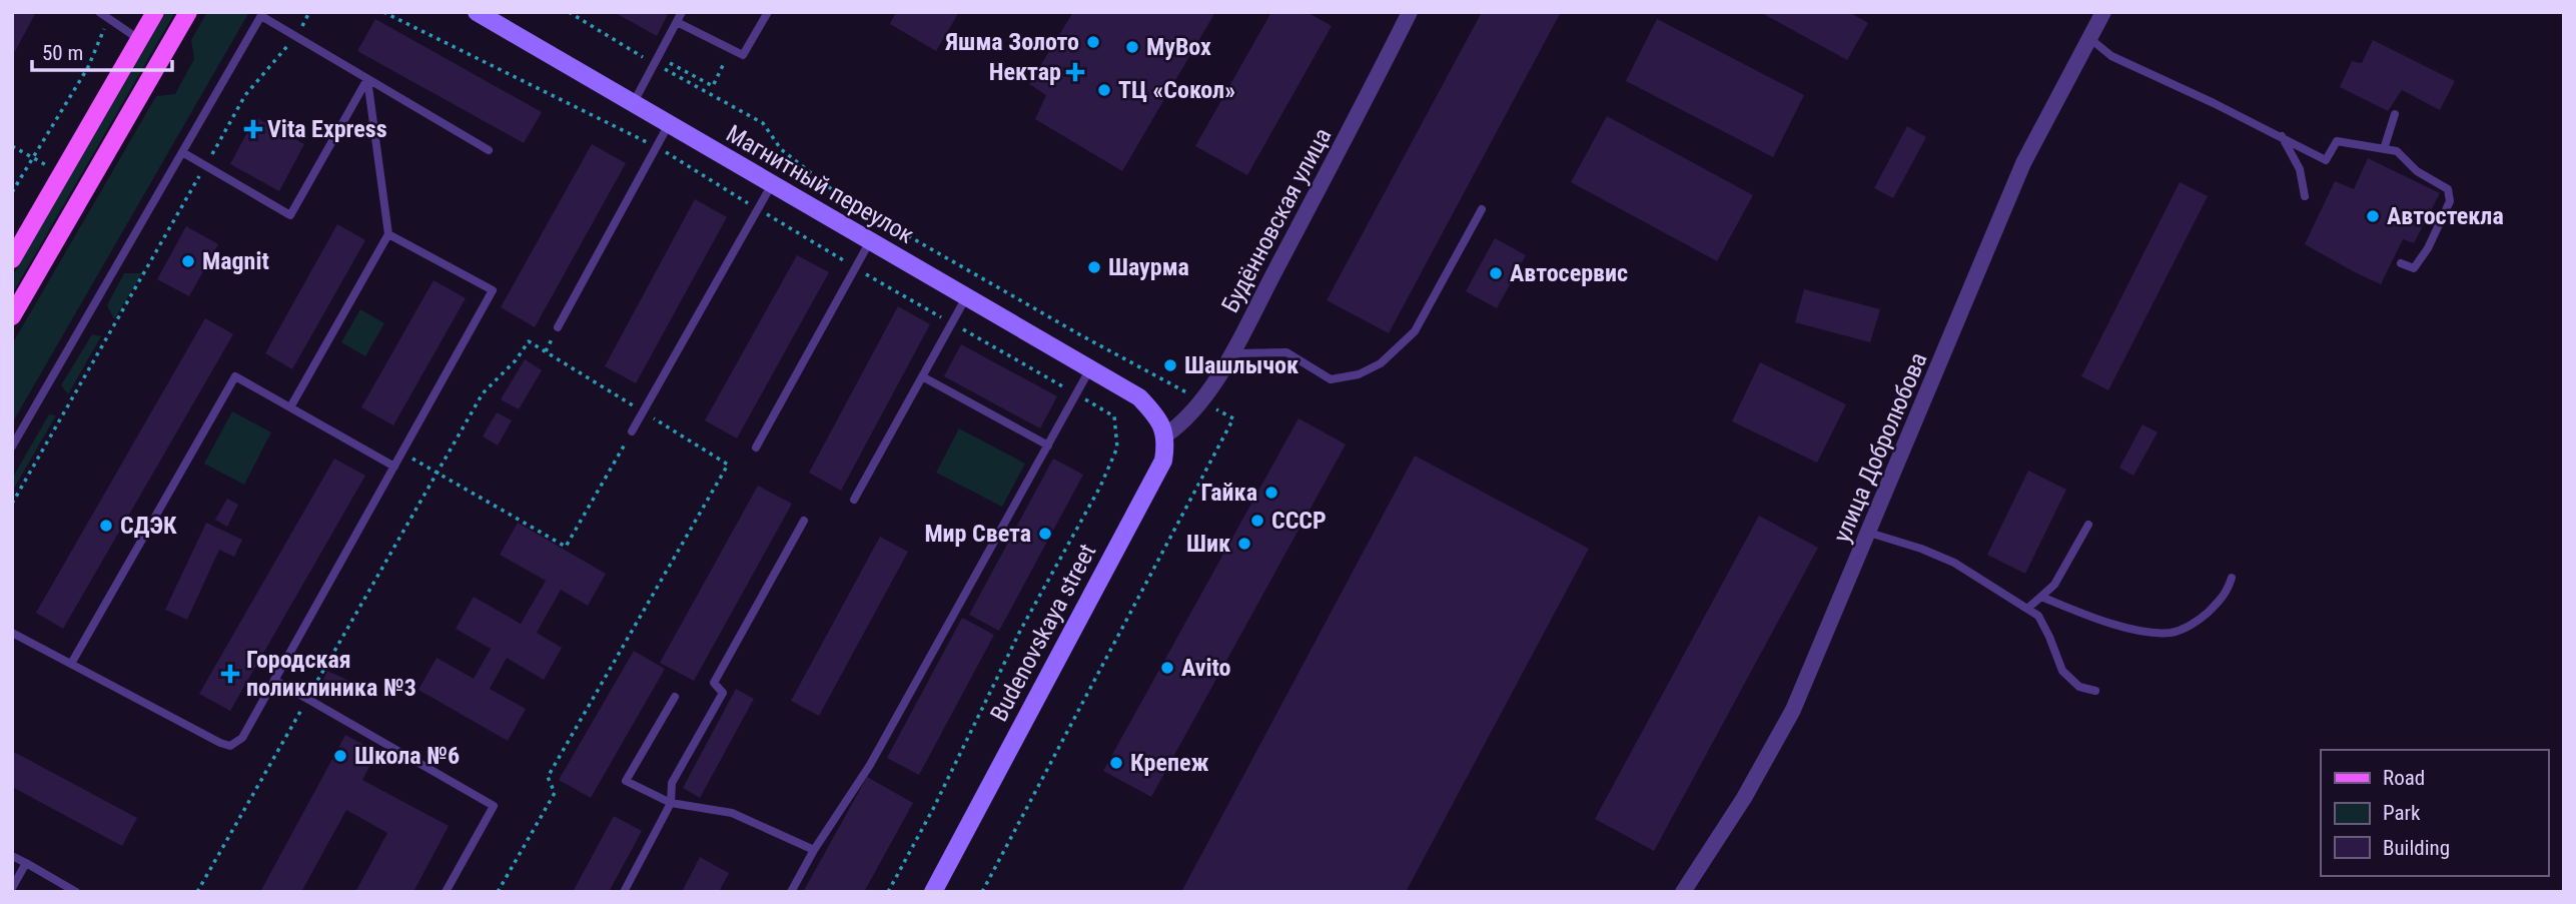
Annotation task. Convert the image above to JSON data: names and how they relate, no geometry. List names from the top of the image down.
{
  "streets": {
    "main road": ["Магнитный переулок", "Budenovskaya street"],
    "street": ["Будённовская улица", "улица Добролюбова"]
  },
  "crossings": [
    ["Магнитный переулок", "Будённовская улица"],
    ["Магнитный переулок", "Budenovskaya street"],
    ["Будённовская улица", "Budenovskaya street"]
  ],
  "places": {
    "other": [
      "Яшма Золото",
      "MyBox",
      "ТЦ «Сокол»",
      "Автостекла",
      "Magnit",
      "Шаурма",
      "Автосервис",
      "Шашлычок",
      "Гайка",
      "СССР",
      "СДЭК",
      "Мир Света",
      "Шик",
      "Avito",
      "Школа №6",
      "Крепеж"
    ],
    "health": ["Нектар", "Vita Express", "Городская поликлиника №3"]
  },
  "legend": ["Road", "Park", "Building"],
  "scale_bar": "50 m"
}
